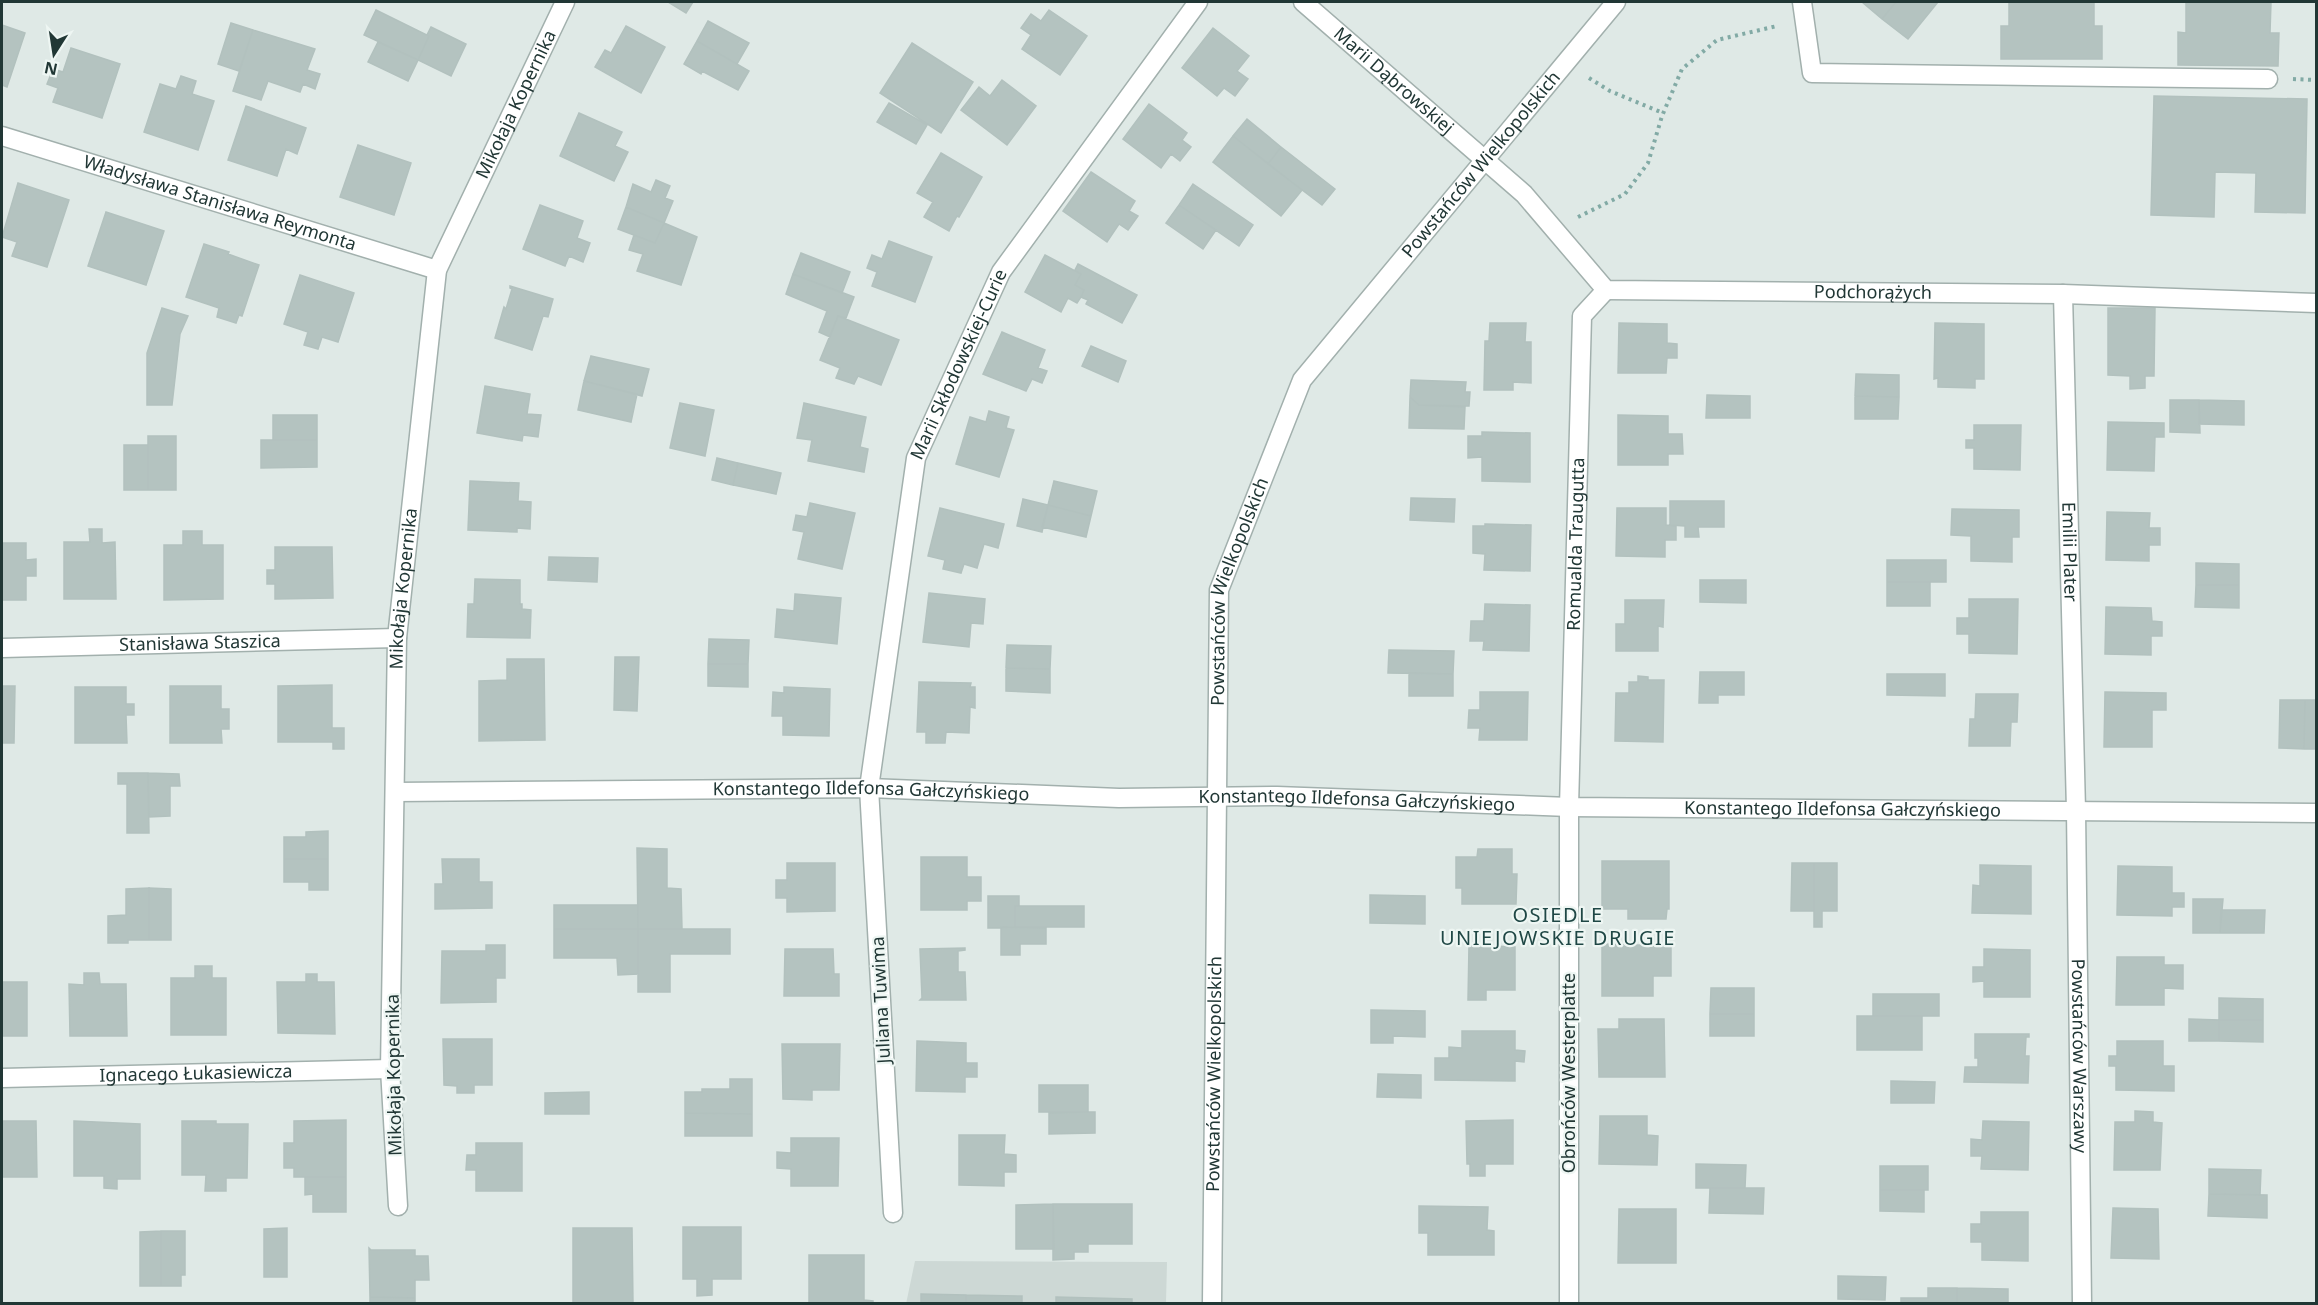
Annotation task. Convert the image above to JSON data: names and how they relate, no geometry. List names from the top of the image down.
{
  "streets": {
    "street": [
      "Marii Dąbrowskiej",
      "Mikołaja Kopernika",
      "Powstańców Wielkopolskich",
      "Władysława Stanisława Reymonta",
      "Podchorążych",
      "Marii Skłodowskiej-Curie",
      "Romualda Traugutta",
      "Emilii Plater",
      "Stanisława Staszica",
      "Konstantego Ildefonsa Gałczyńskiego",
      "Juliana Tuwima",
      "Powstańców Warszawy",
      "Ignacego Łukasiewicza",
      "Obrońców Westerplatte"
    ]
  },
  "crossings": [
    ["Marii Dąbrowskiej", "Powstańców Wielkopolskich"],
    ["Mikołaja Kopernika", "Władysława Stanisława Reymonta"],
    ["Mikołaja Kopernika", "Stanisława Staszica"],
    ["Mikołaja Kopernika", "Konstantego Ildefonsa Gałczyńskiego"],
    ["Mikołaja Kopernika", "Ignacego Łukasiewicza"],
    ["Powstańców Wielkopolskich", "Konstantego Ildefonsa Gałczyńskiego"],
    ["Podchorążych", "Romualda Traugutta"],
    ["Podchorążych", "Emilii Plater"],
    ["Marii Skłodowskiej-Curie", "Konstantego Ildefonsa Gałczyńskiego"],
    ["Marii Skłodowskiej-Curie", "Juliana Tuwima"],
    ["Romualda Traugutta", "Konstantego Ildefonsa Gałczyńskiego"],
    ["Romualda Traugutta", "Obrońców Westerplatte"],
    ["Emilii Plater", "Konstantego Ildefonsa Gałczyńskiego"],
    ["Emilii Plater", "Powstańców Warszawy"],
    ["Konstantego Ildefonsa Gałczyńskiego", "Juliana Tuwima"],
    ["Konstantego Ildefonsa Gałczyńskiego", "Powstańców Warszawy"],
    ["Konstantego Ildefonsa Gałczyńskiego", "Obrońców Westerplatte"]
  ],
  "districts": ["OSIEDLE UNIEJOWSKIE DRUGIE"],
  "north": "bottom"
}
